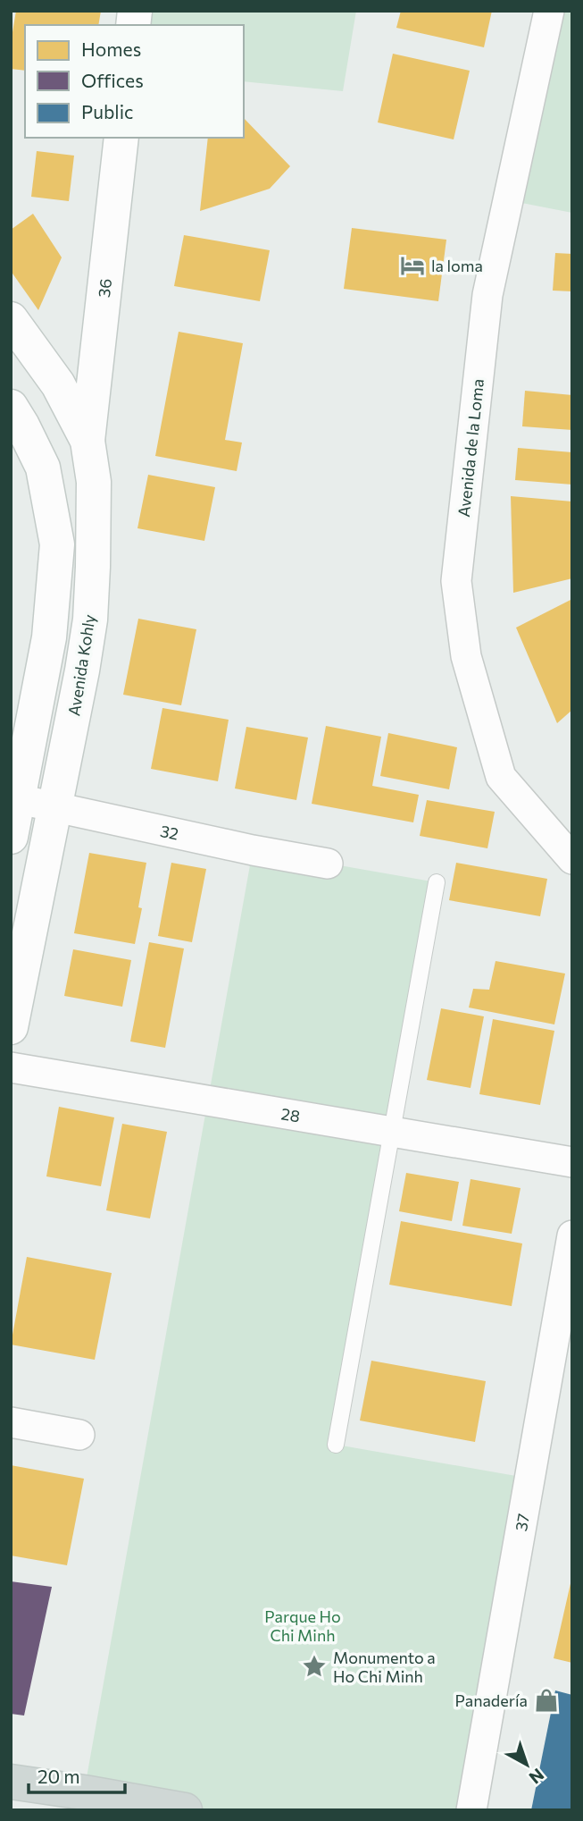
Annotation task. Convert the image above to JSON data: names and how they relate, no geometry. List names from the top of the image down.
{
  "streets": {
    "street": [
      "36",
      "Avenida de la Loma",
      "Avenida Kohly",
      "32",
      "28",
      "37"
    ]
  },
  "crossings": [
    ["36", "Avenida Kohly"],
    ["Avenida Kohly", "32"]
  ],
  "parks": ["Parque Ho Chi Minh"],
  "places": {
    "hotel": ["la loma"],
    "place": ["Monumento a Ho Chi Minh"],
    "shop": ["Panadería"]
  },
  "legend": ["Homes", "Offices", "Public"],
  "scale_bar": "20 m",
  "north": "bottom right"
}
